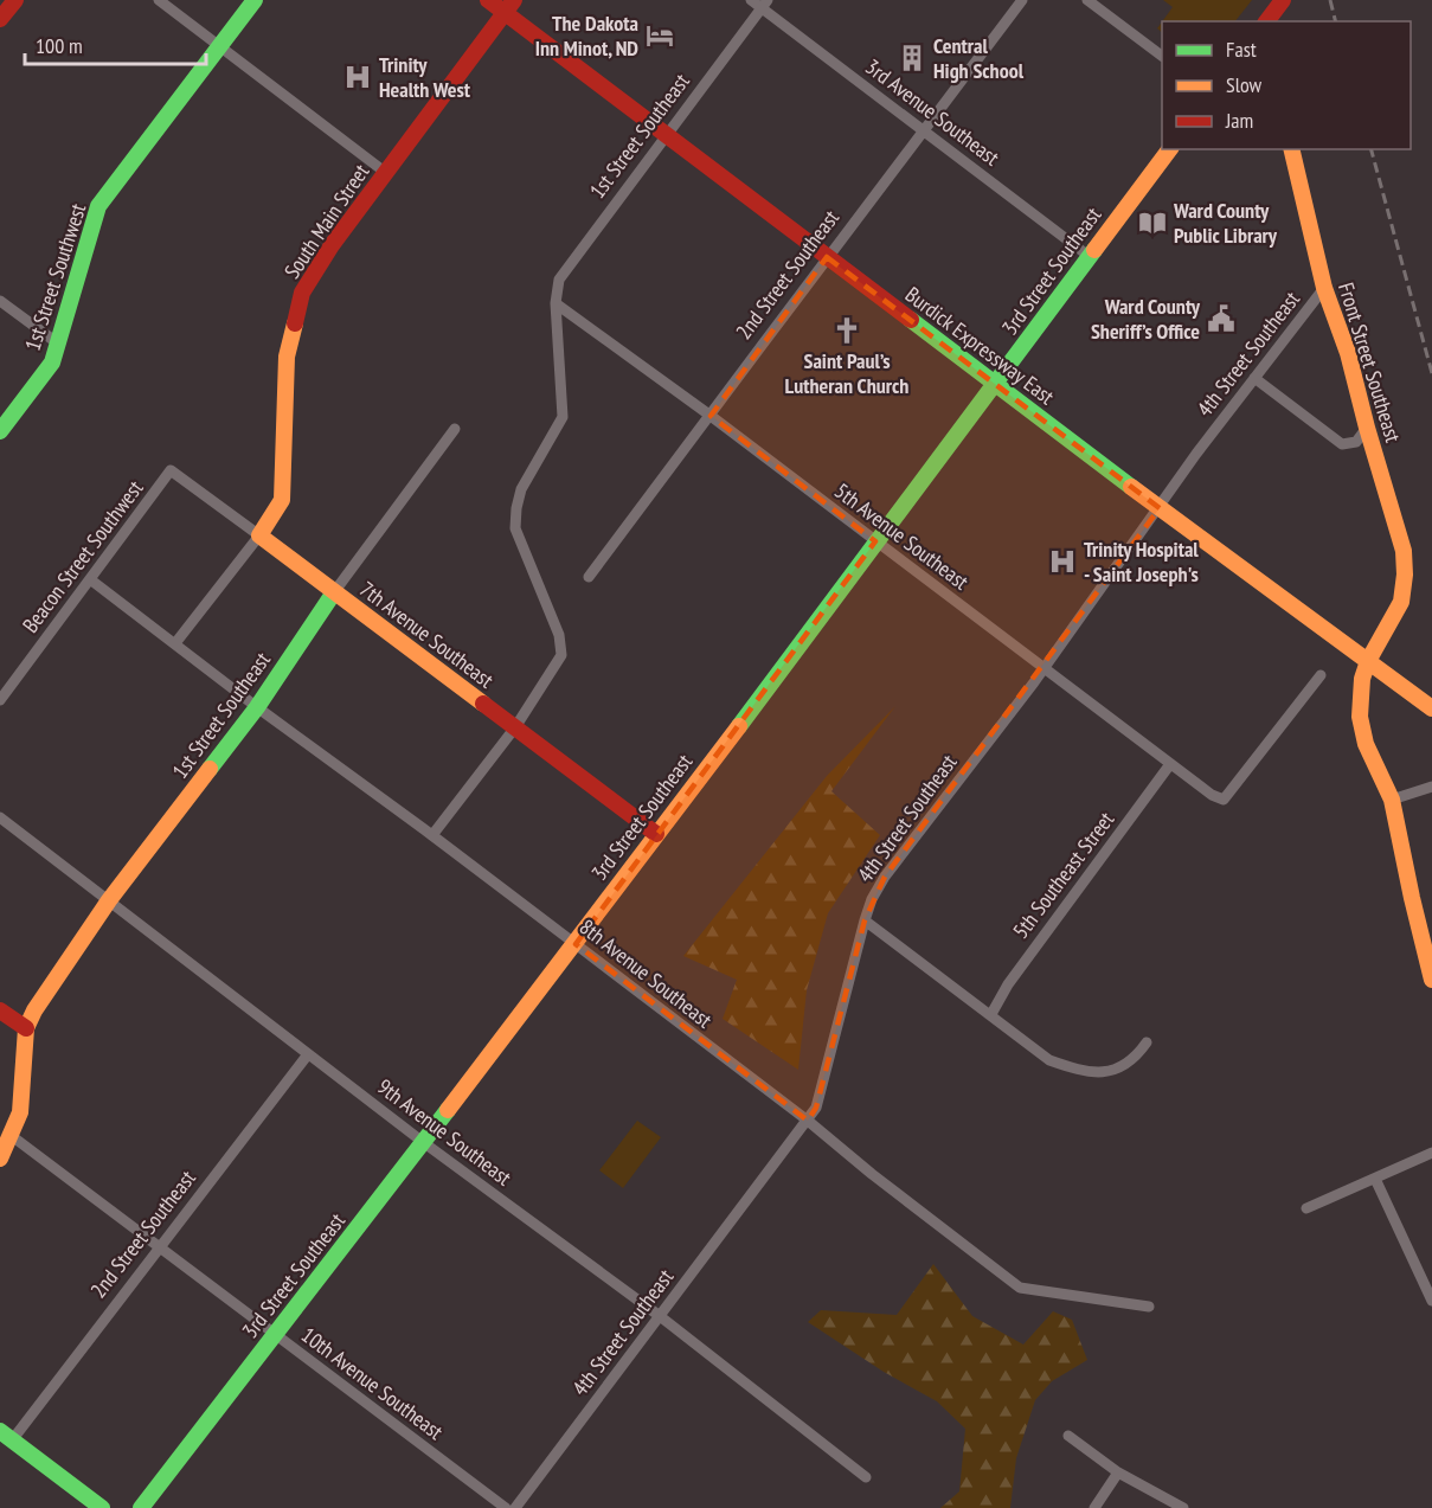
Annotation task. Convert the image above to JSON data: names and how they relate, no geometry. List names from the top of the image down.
{
  "streets": {
    "street": [
      "3rd Avenue Southeast",
      "1st Street Southeast",
      "South Main Street",
      "3rd Street Southeast",
      "2nd Street Southeast",
      "1st Street Southwest",
      "Burdick Expressway East",
      "4th Street Southeast",
      "Front Street Southeast",
      "5th Avenue Southeast",
      "Beacon Street Southwest",
      "7th Avenue Southeast",
      "5th Southeast Street",
      "8th Avenue Southeast",
      "9th Avenue Southeast",
      "10th Avenue Southeast"
    ]
  },
  "crossings": [
    ["3rd Avenue Southeast", "1st Street Southeast"],
    ["3rd Avenue Southeast", "3rd Street Southeast"],
    ["3rd Avenue Southeast", "2nd Street Southeast"],
    ["1st Street Southeast", "Burdick Expressway East"],
    ["1st Street Southeast", "5th Avenue Southeast"],
    ["1st Street Southeast", "7th Avenue Southeast"],
    ["1st Street Southeast", "8th Avenue Southeast"],
    ["1st Street Southeast", "9th Avenue Southeast"],
    ["South Main Street", "Burdick Expressway East"],
    ["South Main Street", "7th Avenue Southeast"],
    ["South Main Street", "8th Avenue Southeast"],
    ["3rd Street Southeast", "Burdick Expressway East"],
    ["3rd Street Southeast", "5th Avenue Southeast"],
    ["3rd Street Southeast", "7th Avenue Southeast"],
    ["3rd Street Southeast", "8th Avenue Southeast"],
    ["3rd Street Southeast", "9th Avenue Southeast"],
    ["3rd Street Southeast", "10th Avenue Southeast"],
    ["2nd Street Southeast", "Burdick Expressway East"],
    ["2nd Street Southeast", "5th Avenue Southeast"],
    ["2nd Street Southeast", "9th Avenue Southeast"],
    ["2nd Street Southeast", "10th Avenue Southeast"],
    ["Burdick Expressway East", "4th Street Southeast"],
    ["Burdick Expressway East", "Front Street Southeast"],
    ["4th Street Southeast", "Front Street Southeast"],
    ["4th Street Southeast", "5th Avenue Southeast"],
    ["4th Street Southeast", "8th Avenue Southeast"],
    ["4th Street Southeast", "9th Avenue Southeast"],
    ["5th Avenue Southeast", "5th Southeast Street"],
    ["Beacon Street Southwest", "7th Avenue Southeast"],
    ["Beacon Street Southwest", "8th Avenue Southeast"]
  ],
  "places": {
    "hotel": ["The Dakota Inn Minot, ND"],
    "building": ["Central High School"],
    "hospital": ["Trinity Health West", "Trinity Hospital - Saint Joseph's"],
    "library": ["Ward County Public Library"],
    "public building": ["Ward County Sheriff’s Office"],
    "church": ["Saint Paul’s Lutheran Church"]
  },
  "legend": ["Fast", "Slow", "Jam"],
  "scale_bar": "100 m"
}
